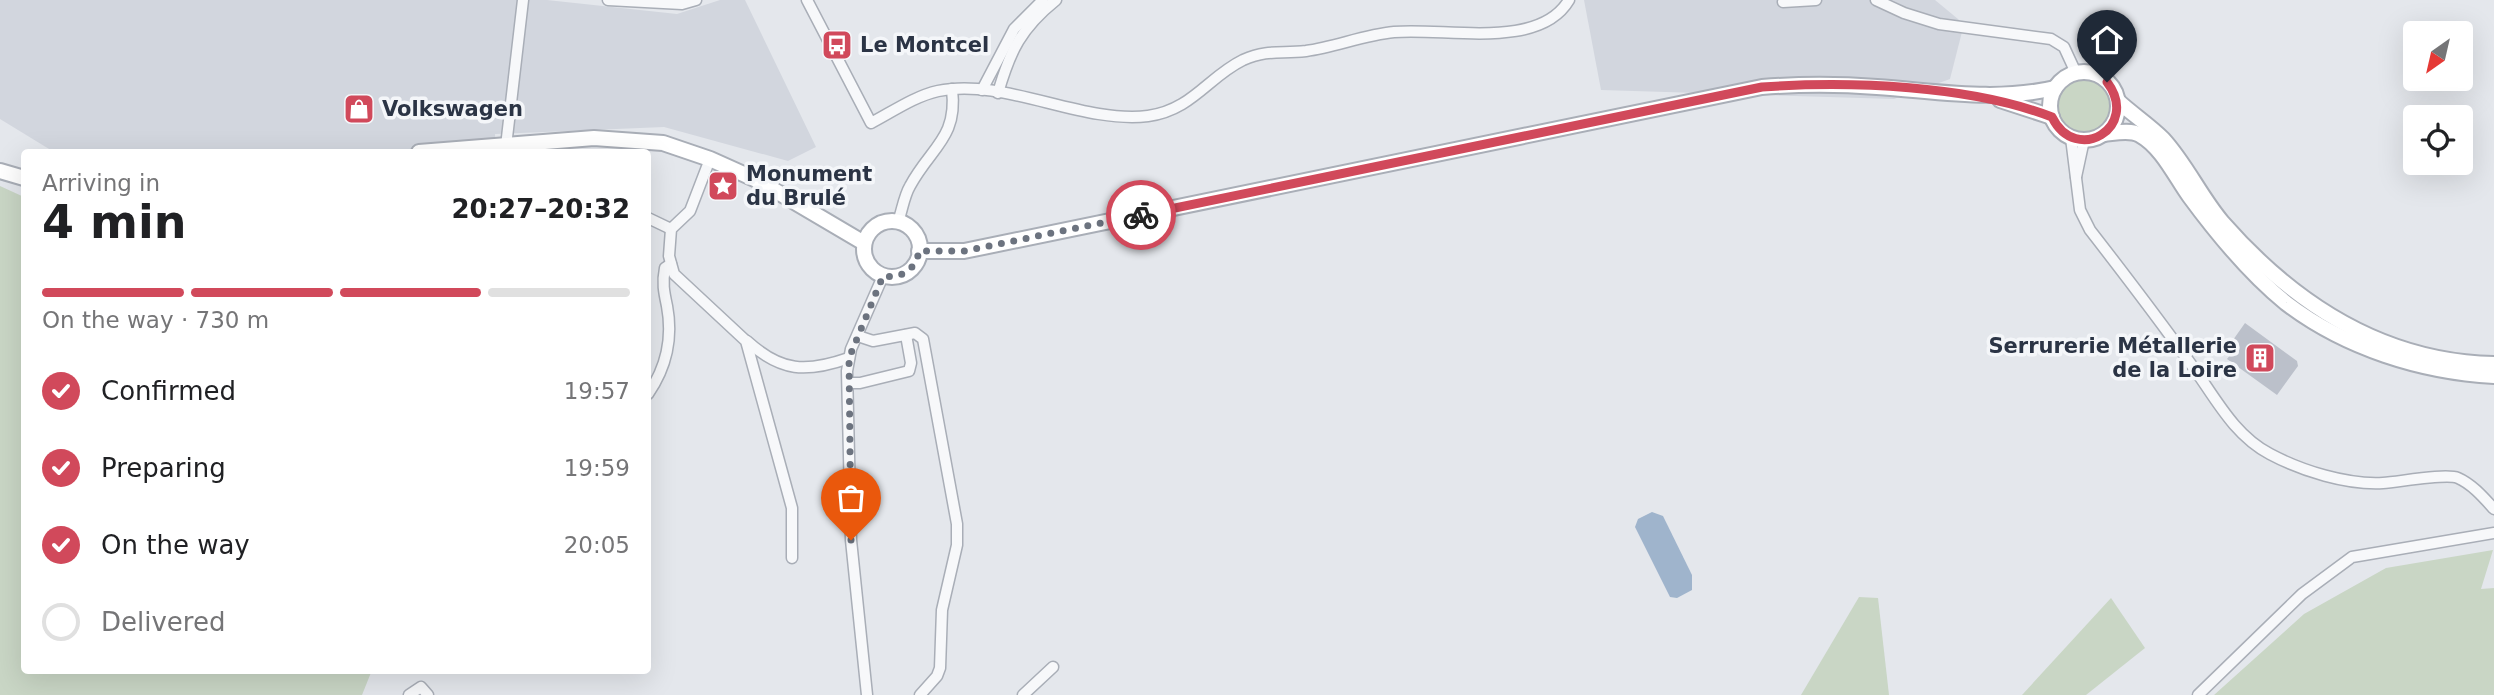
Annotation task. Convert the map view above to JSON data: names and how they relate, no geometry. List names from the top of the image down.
{
  "places": {
    "bus stop": ["Le Montcel"],
    "shop": ["Volkswagen"],
    "place": ["Monument du Brulé"],
    "building": ["Serrurerie Métallerie de la Loire"]
  },
  "north": "bottom left",
  "page": {
    "heading": ["4 min", "Arriving in", "20:27–20:32"],
    "bar": "On the way · 730 m",
    "list": [
      ["Confirmed", "19:57"],
      ["Preparing", "19:59"],
      ["On the way", "20:05"],
      "Delivered"
    ]
  }
}
